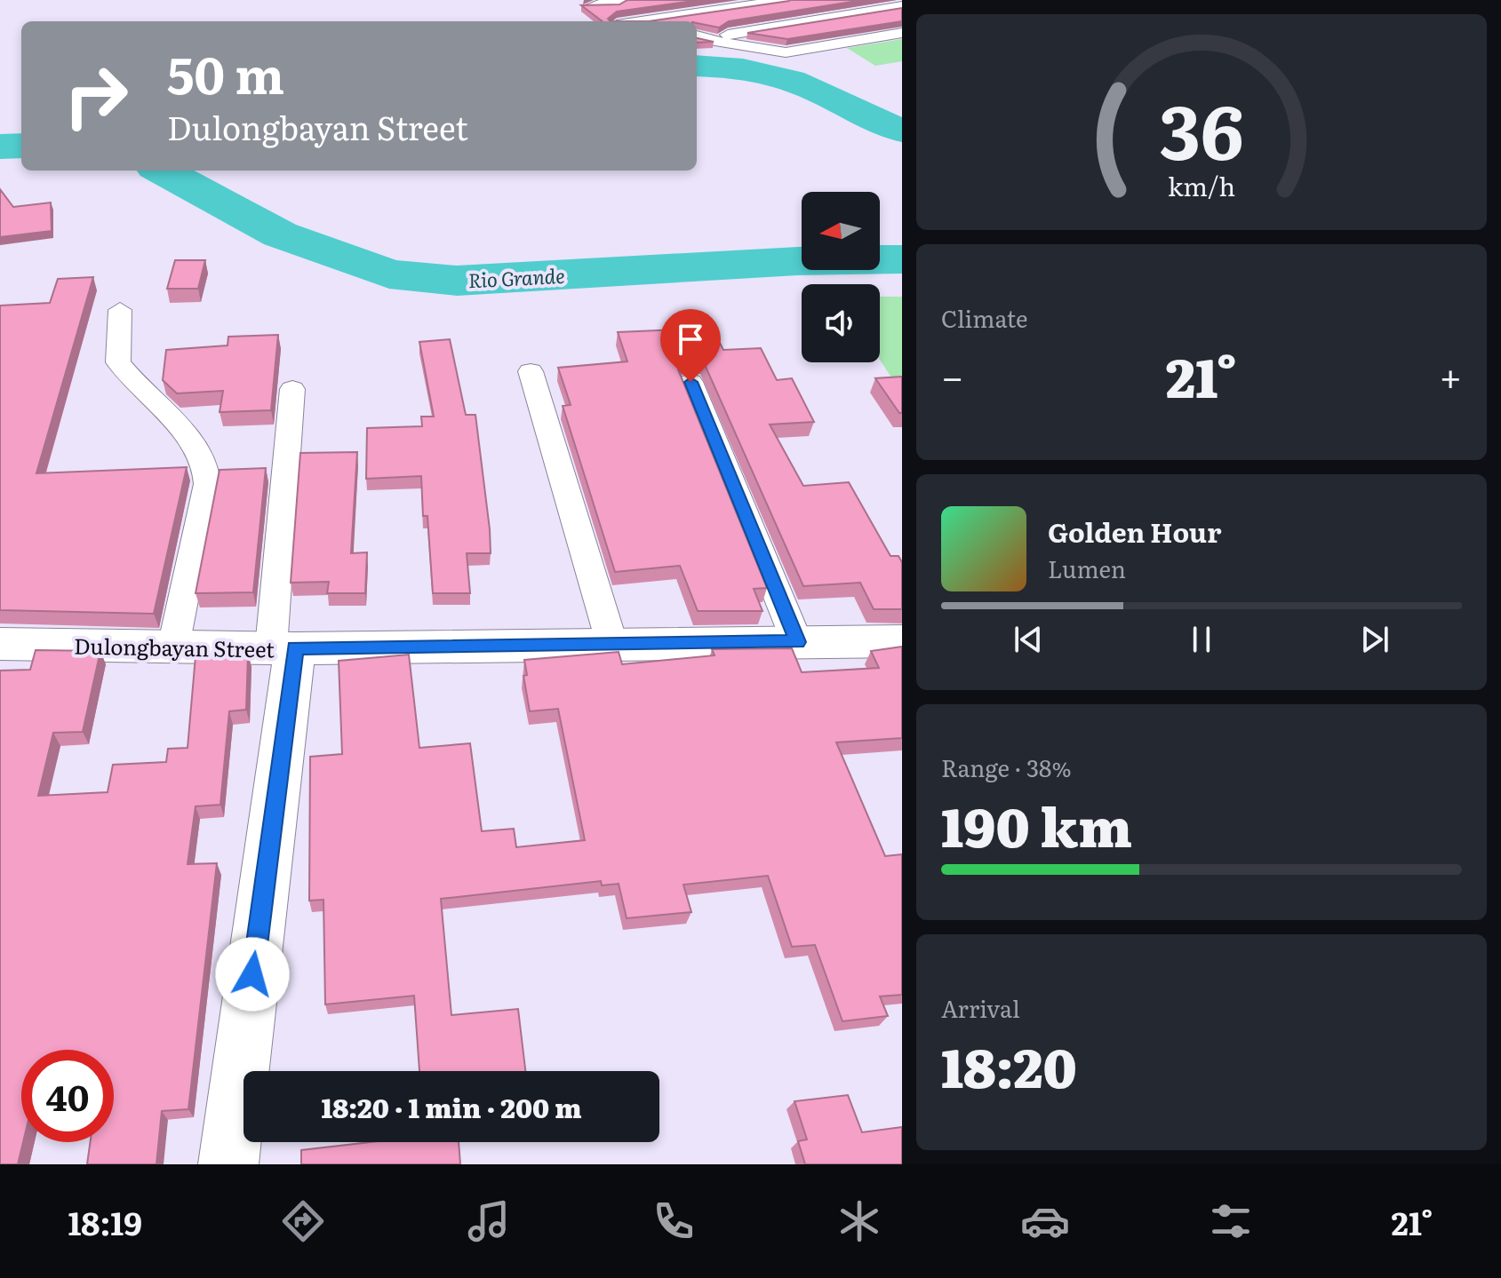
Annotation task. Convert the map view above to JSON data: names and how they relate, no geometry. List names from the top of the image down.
{
  "streets": {
    "street": ["Dulongbayan Street"]
  },
  "water": ["Rio Grande"],
  "north": "left",
  "page": {
    "turn": ["50 m", "Dulongbayan Street"],
    "tile": [
      "Climate",
      ["Range · 38%", "190 km"],
      ["Arrival", "18:20"]
    ],
    "heat": ["−", "21°", "+"],
    "song": ["Golden Hour", "Lumen"],
    "limit": "40",
    "trip": "18:20 · 1 min · 200 m",
    "tabs": ["18:19", "21°"],
    "gauge": ["36", "km/h"]
  }
}
